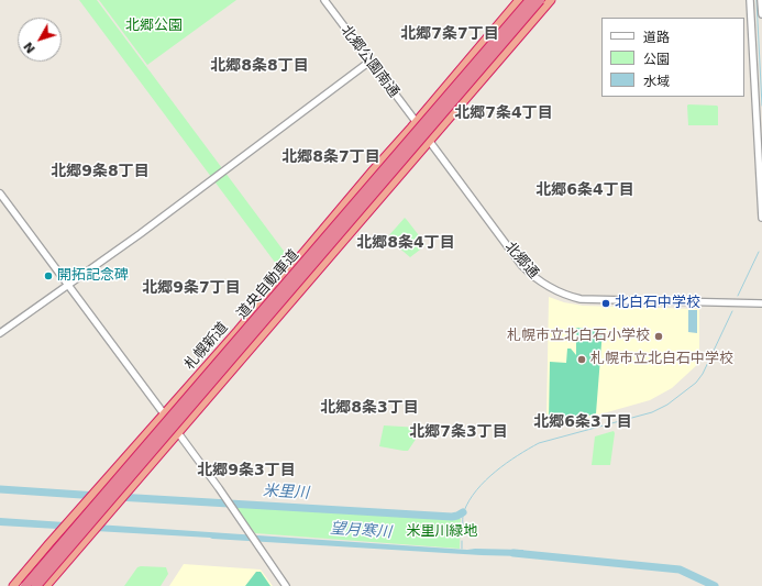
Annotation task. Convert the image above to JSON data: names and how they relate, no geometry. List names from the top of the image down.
{
  "streets": {
    "highway": ["道央自動車道", "札幌新道"],
    "street": ["北郷公園南通", "北郷通"]
  },
  "crossings": [
    ["北郷公園南通", "北郷通"],
    ["北郷公園南通", "札幌新道"],
    ["北郷通", "札幌新道"]
  ],
  "districts": [
    "北郷7条7丁目",
    "北郷8条8丁目",
    "北郷7条4丁目",
    "北郷8条7丁目",
    "北郷9条8丁目",
    "北郷6条4丁目",
    "北郷8条4丁目",
    "北郷9条7丁目",
    "北郷8条3丁目",
    "北郷6条3丁目",
    "北郷7条3丁目",
    "北郷9条3丁目"
  ],
  "water": ["米里川", "望月寒川"],
  "parks": ["北郷公園", "米里川緑地"],
  "places": [
    "開拓記念碑",
    "北白石中学校",
    "札幌市立北白石小学校",
    "札幌市立北白石中学校"
  ],
  "legend": ["道路", "公園", "水域"],
  "north": "bottom left"
}
